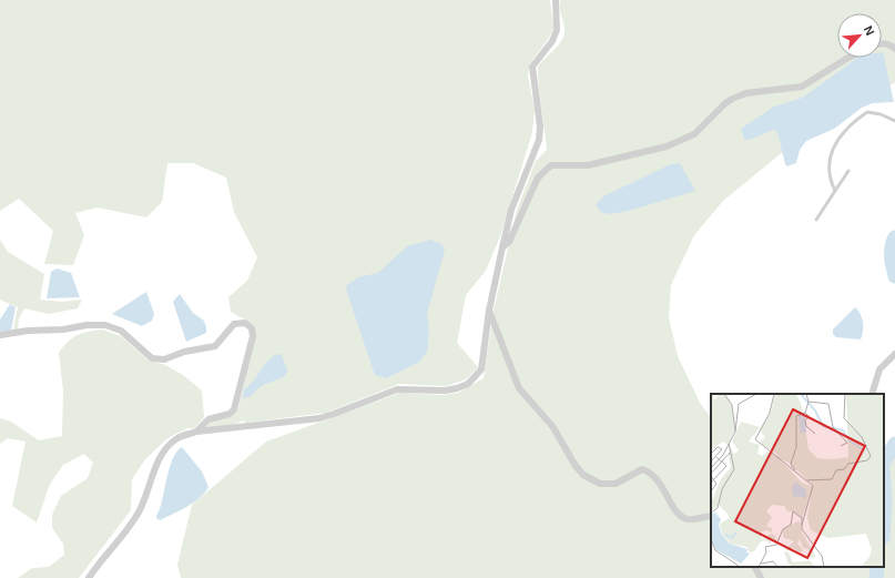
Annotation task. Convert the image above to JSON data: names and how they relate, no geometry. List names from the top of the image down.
{
  "north": "top right"
}
